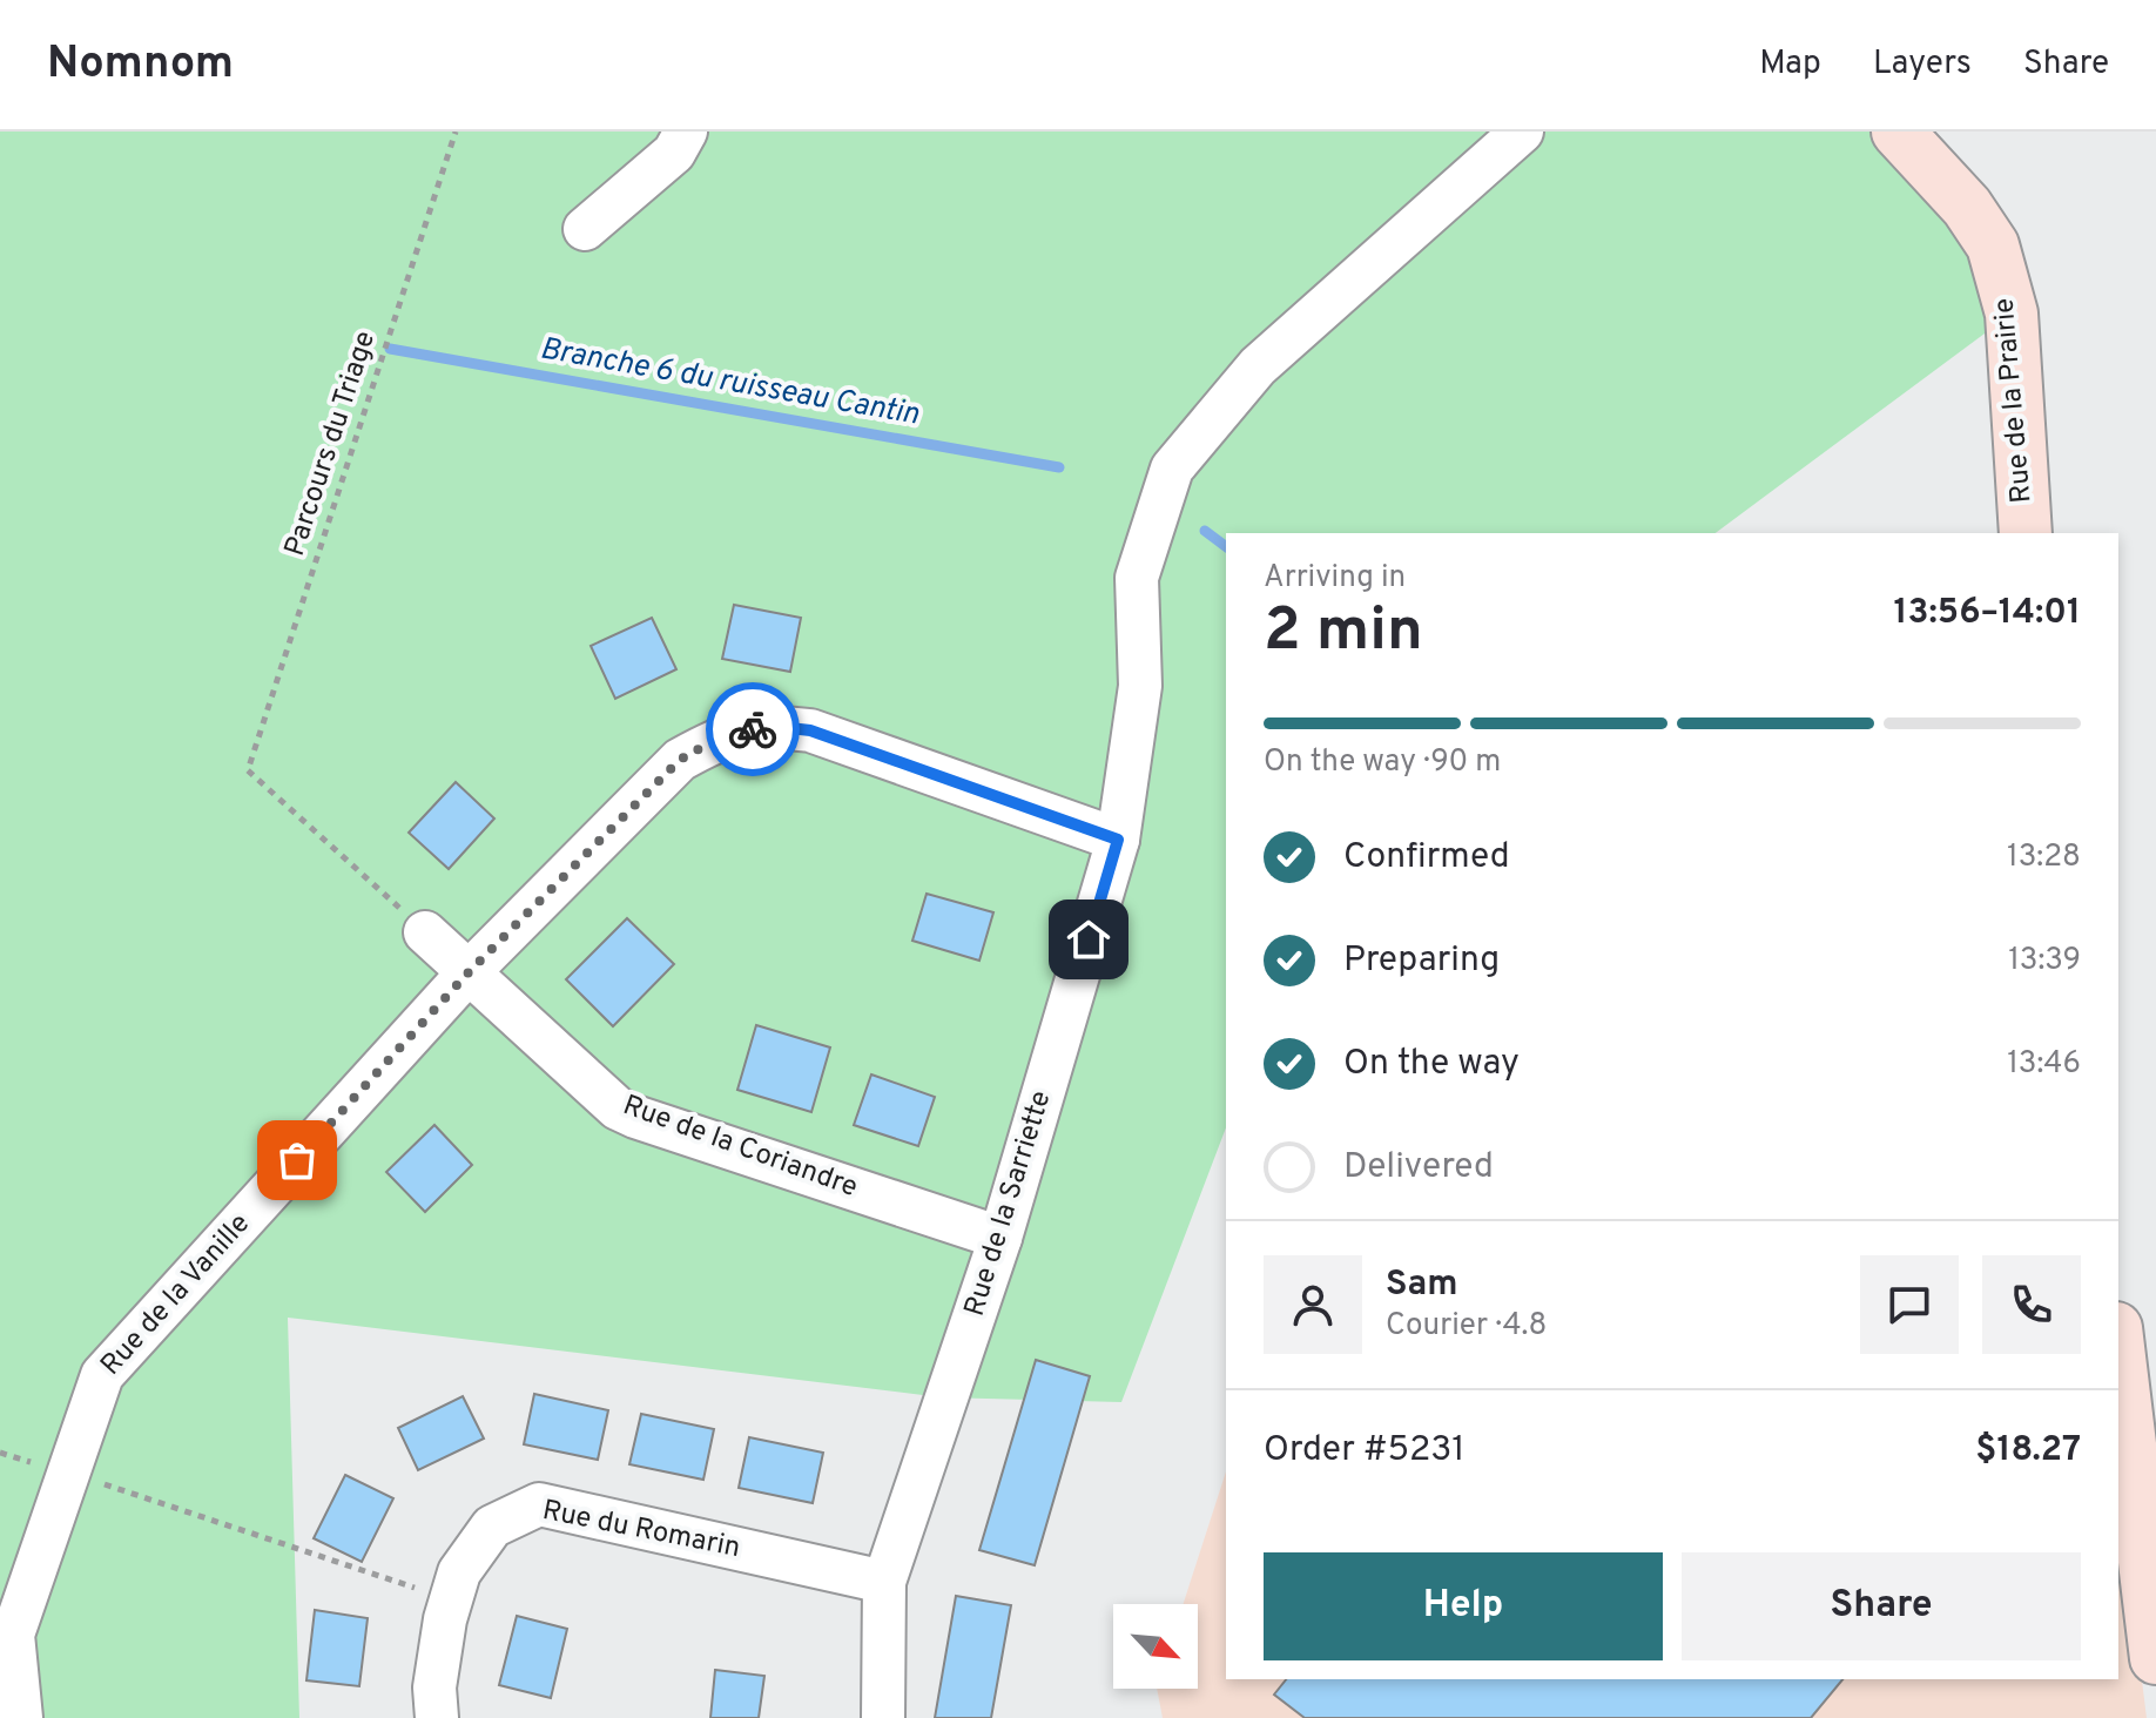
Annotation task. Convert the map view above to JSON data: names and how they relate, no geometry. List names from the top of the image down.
{
  "streets": {
    "street": [
      "Rue de la Prairie",
      "Rue de la Coriandre",
      "Rue de la Sarriette",
      "Rue de la Vanille",
      "Rue du Romarin"
    ],
    "path": ["Parcours du Triage"]
  },
  "crossings": [
    ["Parcours du Triage", "Rue de la Coriandre"],
    ["Rue de la Coriandre", "Rue de la Sarriette"],
    ["Rue de la Coriandre", "Rue de la Vanille"],
    ["Rue de la Sarriette", "Rue de la Vanille"],
    ["Rue de la Sarriette", "Rue du Romarin"]
  ],
  "water": ["Branche 6 du ruisseau Cantin"],
  "north": "bottom right",
  "page": {
    "header": "Nomnom",
    "nav": ["Map", "Layers", "Share"],
    "heading": ["2 min", "Arriving in", "13:56–14:01"],
    "panel": [
      "Sam",
      "Courier · 4.8",
      "Order #5231",
      "$18.27"
    ],
    "bar": "On the way · 90 m",
    "list": [
      ["Confirmed", "13:28"],
      ["Preparing", "13:39"],
      ["On the way", "13:46"],
      "Delivered"
    ],
    "buttons": ["Help", "Share"]
  }
}
